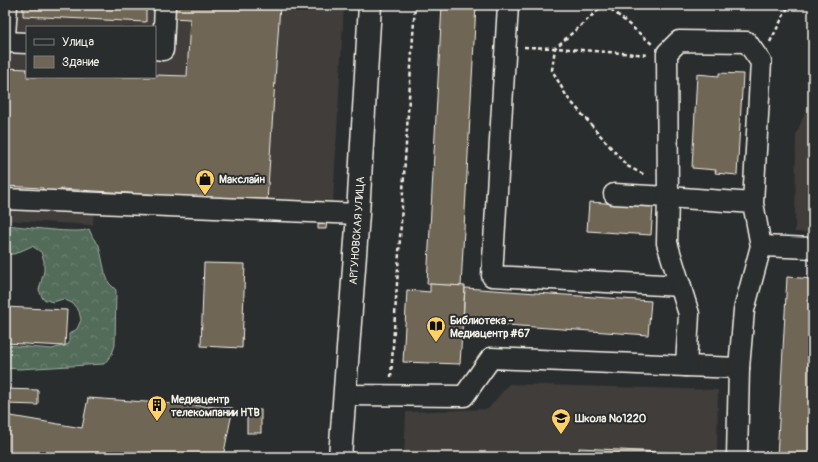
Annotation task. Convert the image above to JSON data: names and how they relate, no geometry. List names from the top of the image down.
{
  "streets": {
    "main road": ["АРГУНОВСКАЯ УЛИЦА"]
  },
  "places": {
    "shop": ["Макслайн"],
    "library": ["Библиотека - Медиацентр #67"],
    "building": ["Медиацентр телекомпании НТВ"],
    "school or university": ["Школа №1220"]
  },
  "legend": ["Улица", "Здание"]
}
